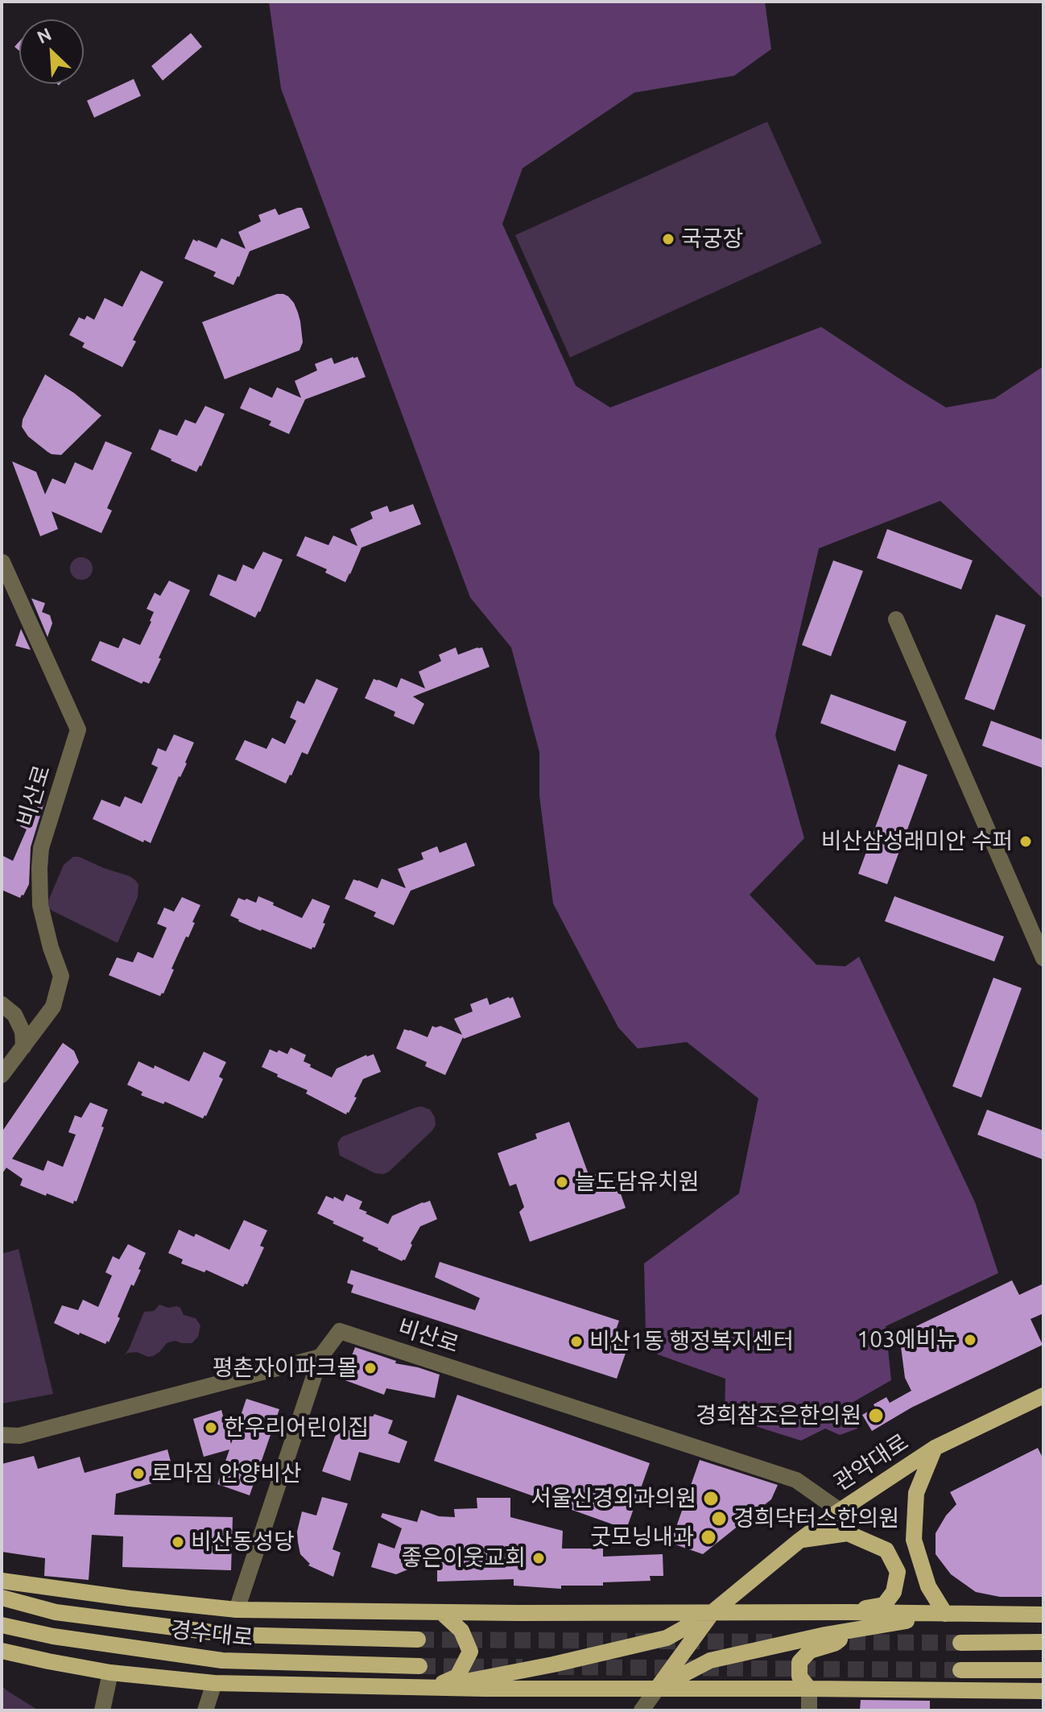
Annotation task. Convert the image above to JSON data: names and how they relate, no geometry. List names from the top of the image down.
{
  "streets": {
    "main road": ["관악대로", "경수대로"],
    "street": ["비산로"]
  },
  "crossings": [
    ["비산로", "관악대로"]
  ],
  "places": [
    "국궁장",
    "비산삼성래미안 수퍼",
    "늘도담유치원",
    "103에비뉴",
    "비산1동 행정복지센터",
    "평촌자이파크몰",
    "경희참조은한의원",
    "한우리어린이집",
    "로마짐 안양비산",
    "서울신경외과의원",
    "경희닥터스한의원",
    "굿모닝내과",
    "비산동성당",
    "좋은이웃교회"
  ],
  "north": "top left"
}
